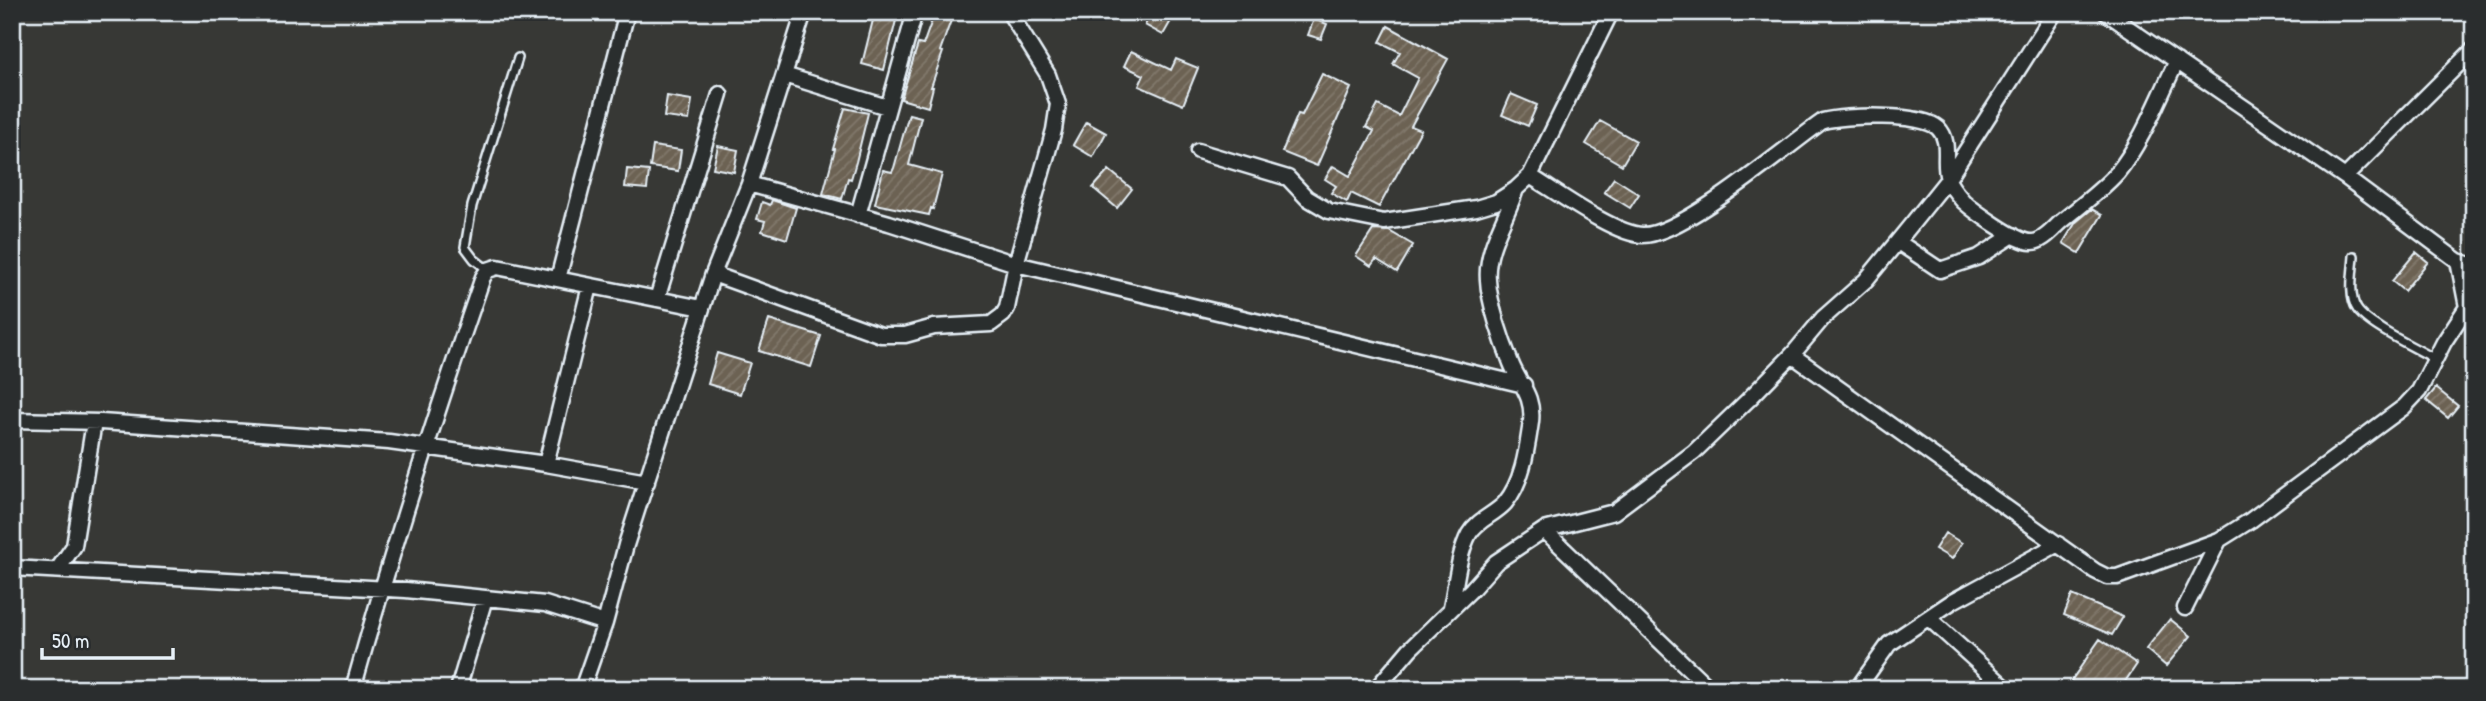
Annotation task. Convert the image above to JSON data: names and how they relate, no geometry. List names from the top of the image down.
{
  "scale_bar": "50 m"
}
